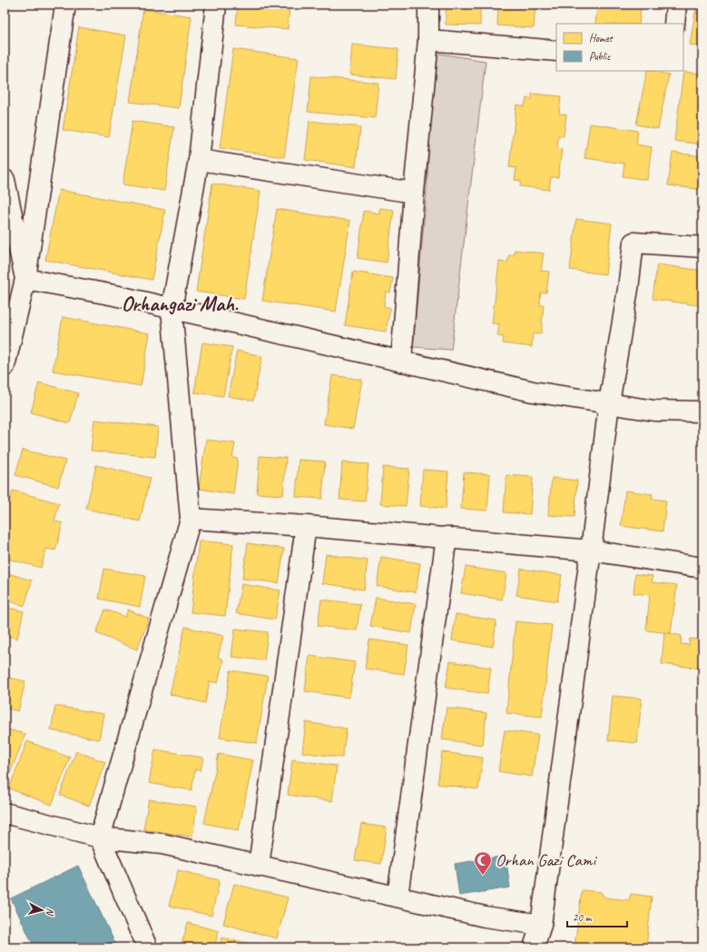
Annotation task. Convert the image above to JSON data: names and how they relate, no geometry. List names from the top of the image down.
{
  "districts": ["Orhangazi Mah."],
  "places": {
    "mosque": ["Orhan Gazi Cami"]
  },
  "legend": ["Homes", "Public"],
  "scale_bar": "20 m",
  "north": "right"
}
